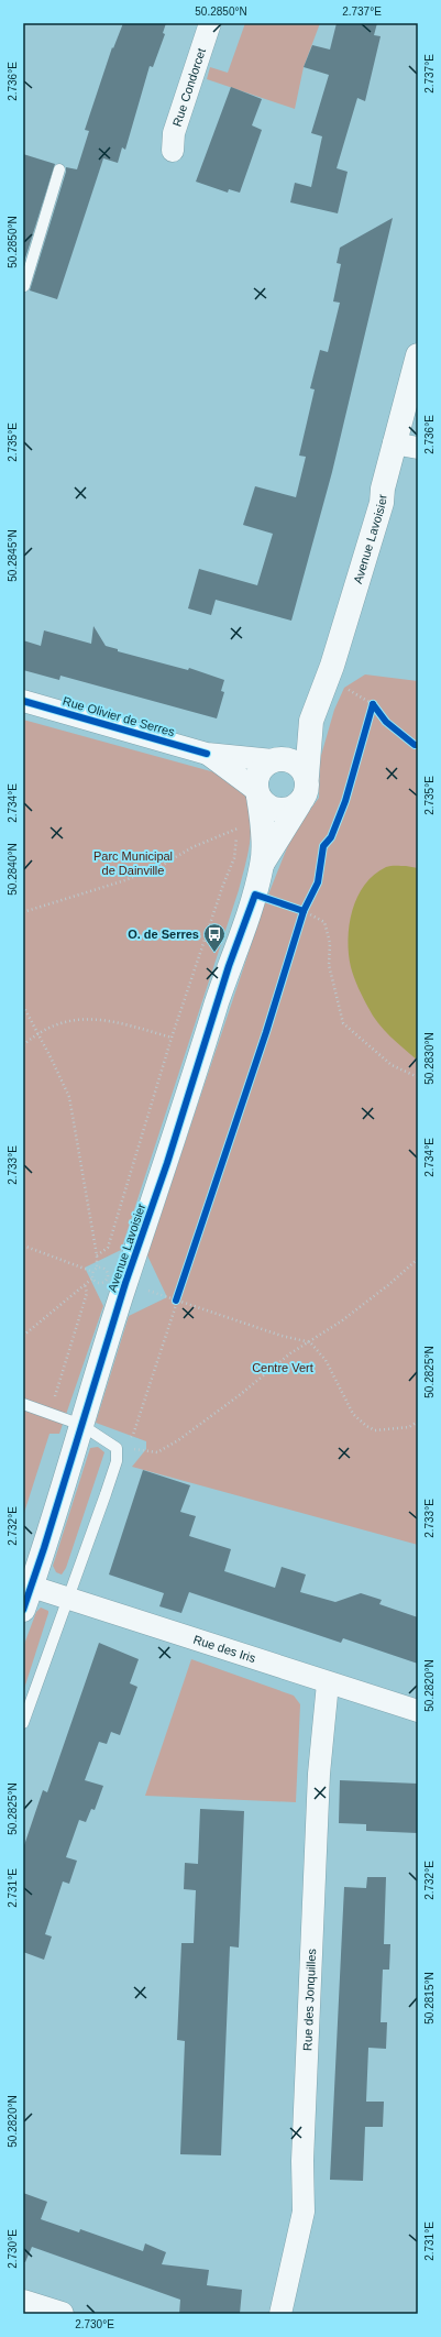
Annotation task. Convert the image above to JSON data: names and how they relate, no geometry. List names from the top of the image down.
{
  "streets": {
    "main road": ["Avenue Lavoisier"],
    "street": [
      "Rue Condorcet",
      "Rue Olivier de Serres",
      "Rue des Iris",
      "Rue des Jonquilles"
    ]
  },
  "crossings": [
    ["Avenue Lavoisier", "Rue Olivier de Serres"],
    ["Avenue Lavoisier", "Rue des Iris"],
    ["Rue des Iris", "Rue des Jonquilles"]
  ],
  "parks": ["Parc Municipal de Dainville", "Centre Vert"],
  "places": {
    "bus stop": ["O. de Serres"]
  },
  "coordinates": [
    "50.2850°N",
    "2.737°E",
    "2.736°E",
    "2.735°E",
    "50.2845°N",
    "2.734°E",
    "50.2840°N",
    "50.2830°N",
    "2.733°E",
    "50.2825°N",
    "2.732°E",
    "50.2820°N",
    "2.731°E",
    "50.2815°N",
    "2.730°E"
  ]
}
